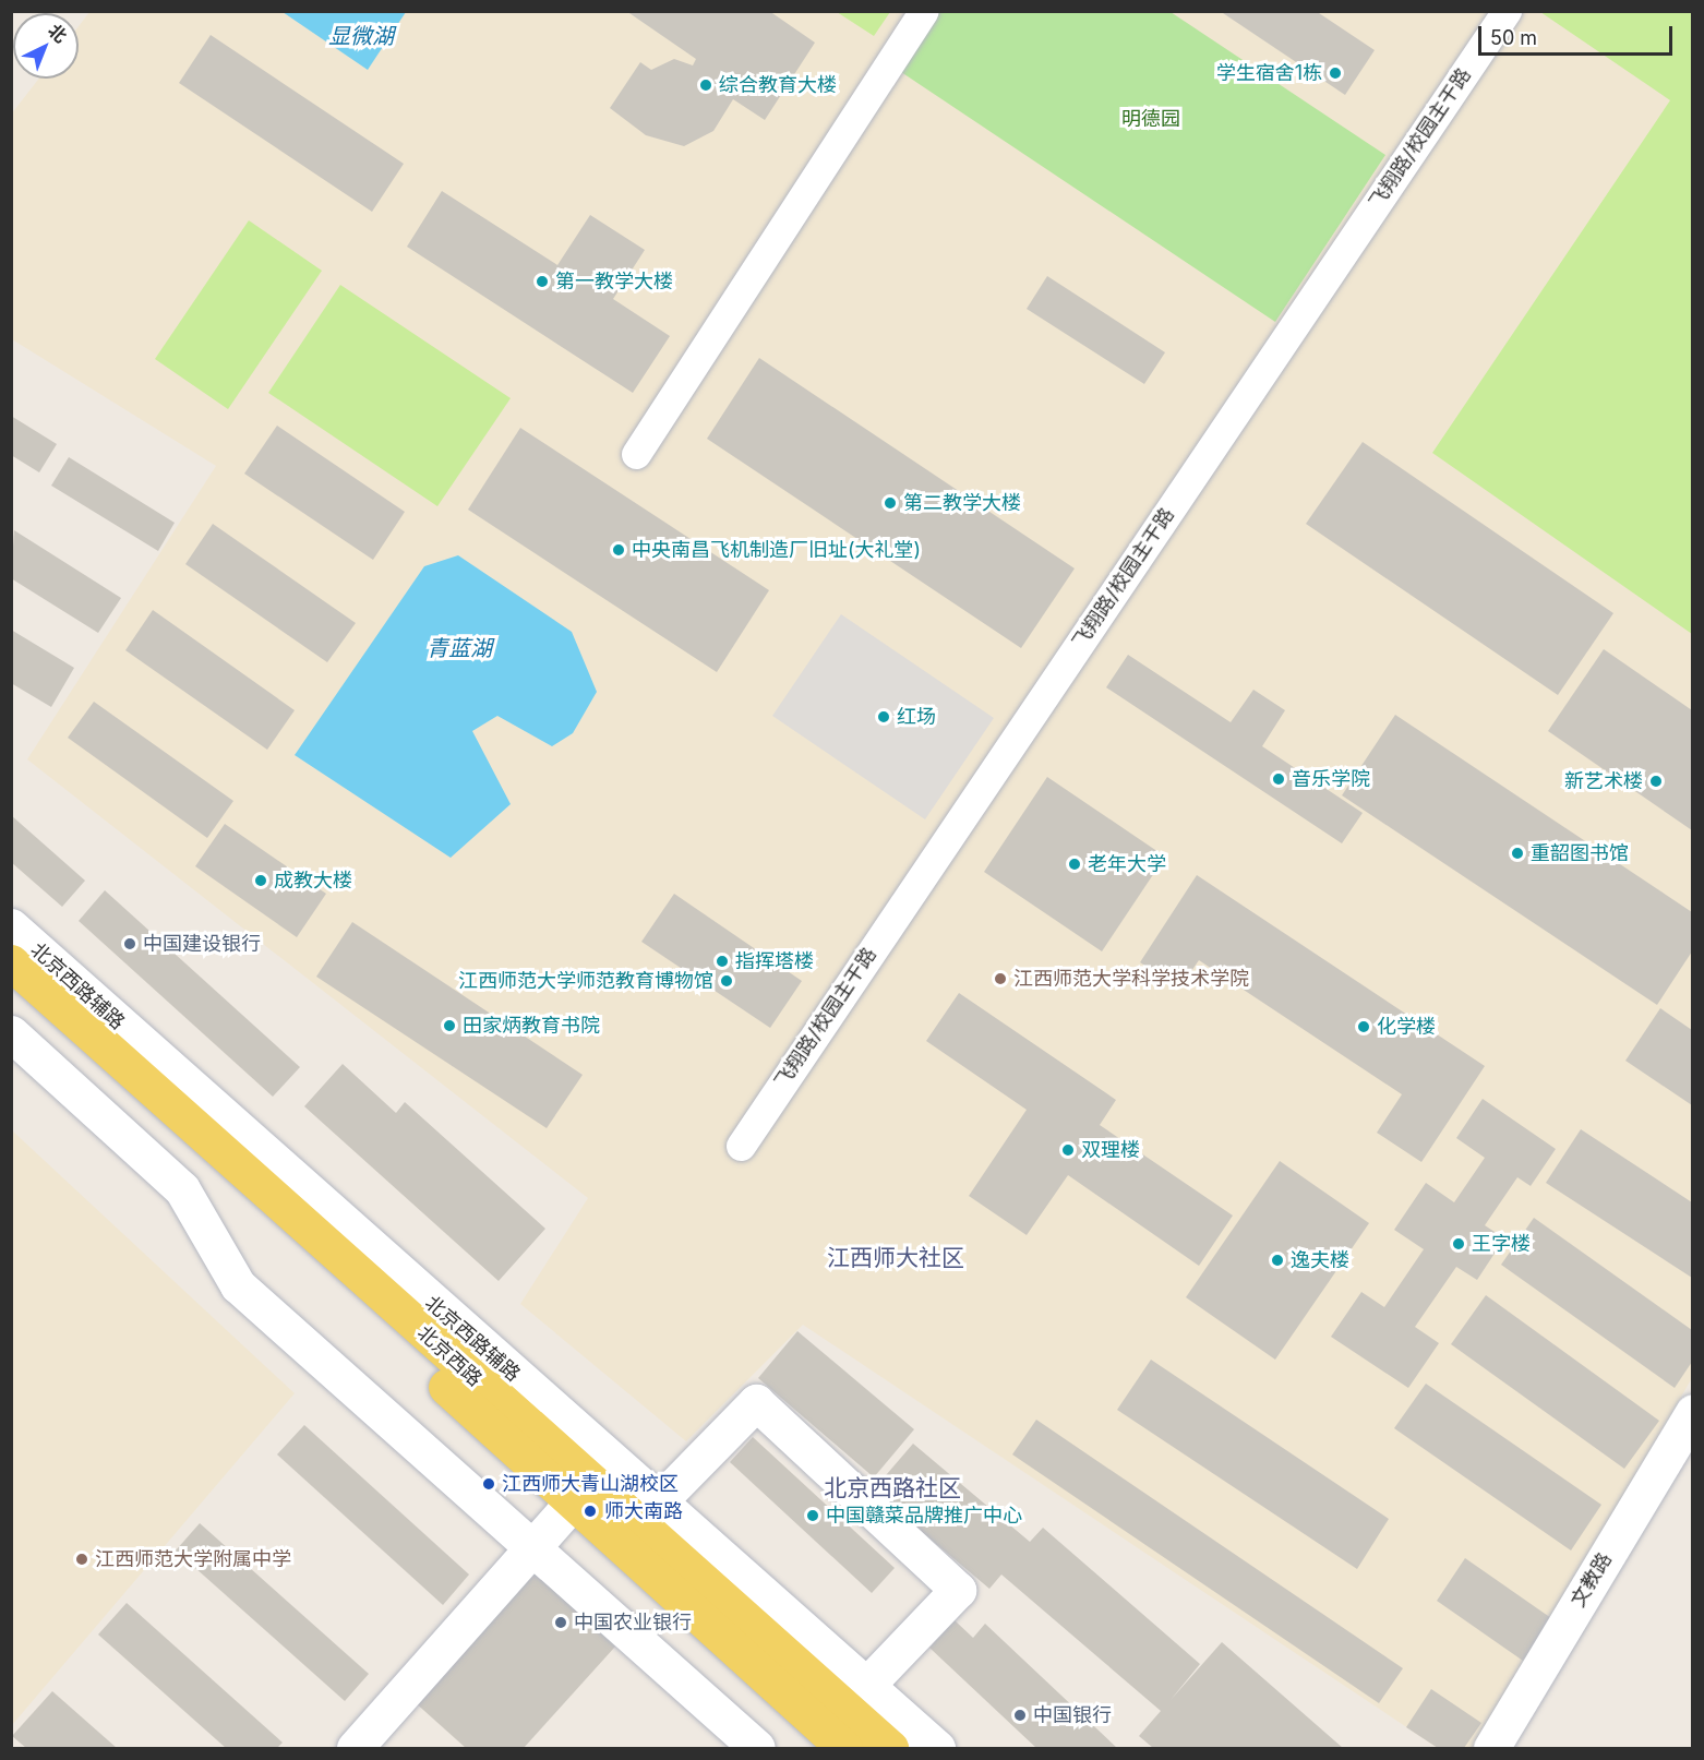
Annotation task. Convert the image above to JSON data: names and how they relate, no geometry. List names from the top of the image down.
{
  "streets": {
    "main road": ["北京西路辅路", "北京西路", "文教路"],
    "street": ["飞翔路/校园主干路"]
  },
  "districts": ["江西师大社区", "北京西路社区"],
  "water": ["显微湖", "青蓝湖"],
  "parks": ["明德园"],
  "places": [
    "学生宿舍1栋",
    "综合教育大楼",
    "第一教学大楼",
    "第二教学大楼",
    "中央南昌飞机制造厂旧址(大礼堂)",
    "红场",
    "音乐学院",
    "新艺术楼",
    "重韶图书馆",
    "老年大学",
    "成教大楼",
    "中国建设银行",
    "指挥塔楼",
    "江西师范大学科学技术学院",
    "江西师范大学师范教育博物馆",
    "田家炳教育书院",
    "化学楼",
    "双理楼",
    "王字楼",
    "逸夫楼",
    "江西师大青山湖校区",
    "师大南路",
    "中国赣菜品牌推广中心",
    "江西师范大学附属中学",
    "中国农业银行",
    "中国银行"
  ],
  "scale_bar": "50 m",
  "north": "top right"
}
